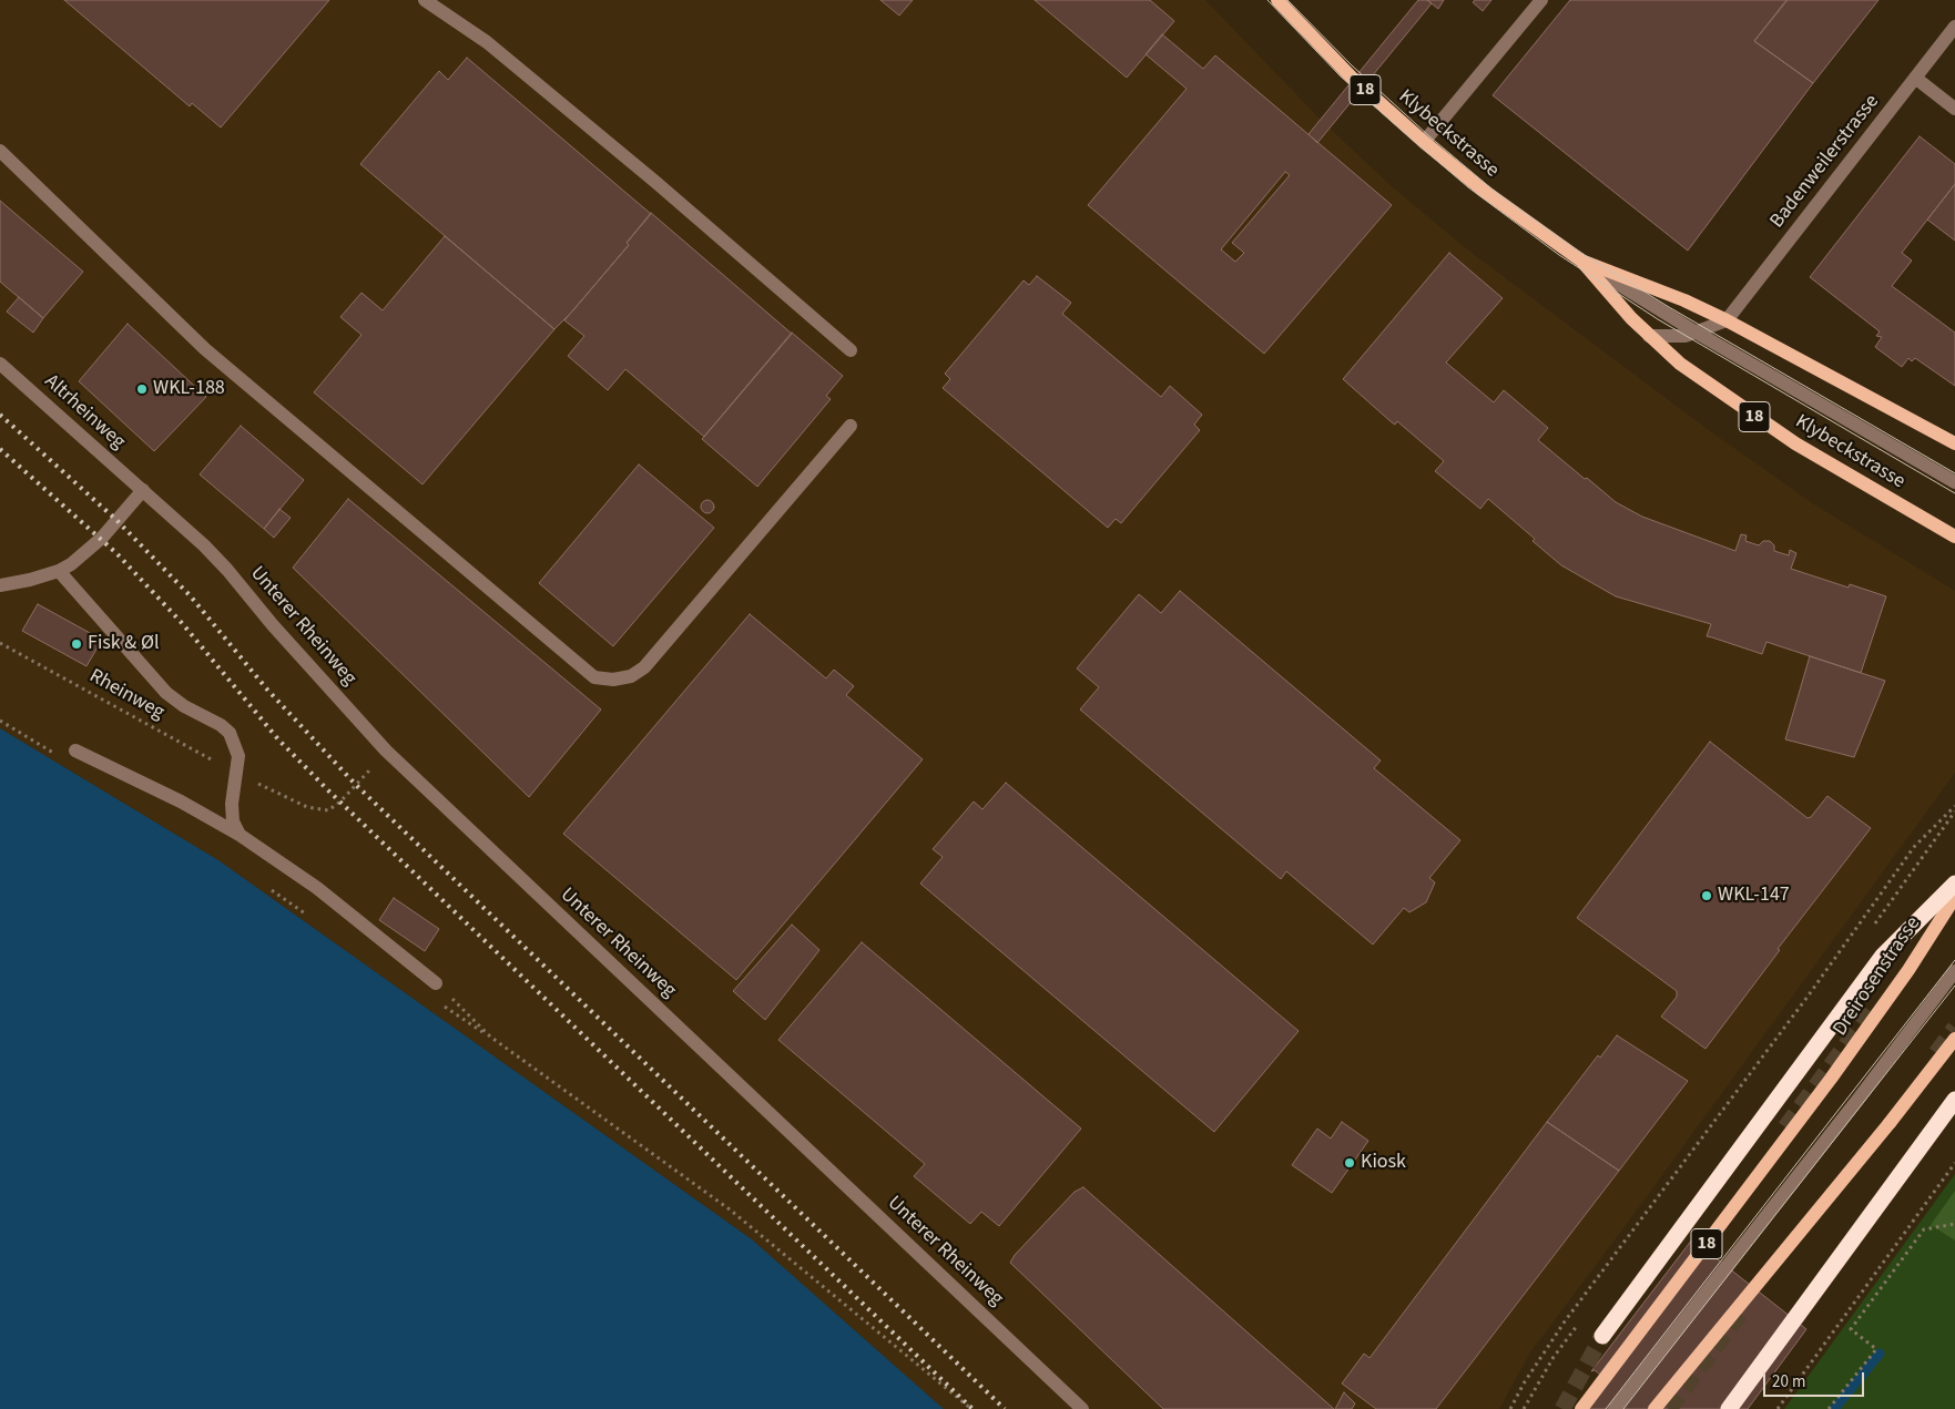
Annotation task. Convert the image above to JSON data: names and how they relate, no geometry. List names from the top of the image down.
{
  "streets": {
    "main road": ["18", "Klybeckstrasse", "Dreirosenstrasse"],
    "street": ["Badenweilerstrasse", "Altrheinweg", "Unterer Rheinweg"],
    "path": ["Rheinweg"]
  },
  "crossings": [
    ["Klybeckstrasse", "Badenweilerstrasse"],
    ["Altrheinweg", "Unterer Rheinweg"],
    ["Unterer Rheinweg", "Rheinweg"]
  ],
  "places": [
    "WKL-188",
    "Fisk & Øl",
    "WKL-147",
    "Kiosk"
  ],
  "scale_bar": "20 m"
}
